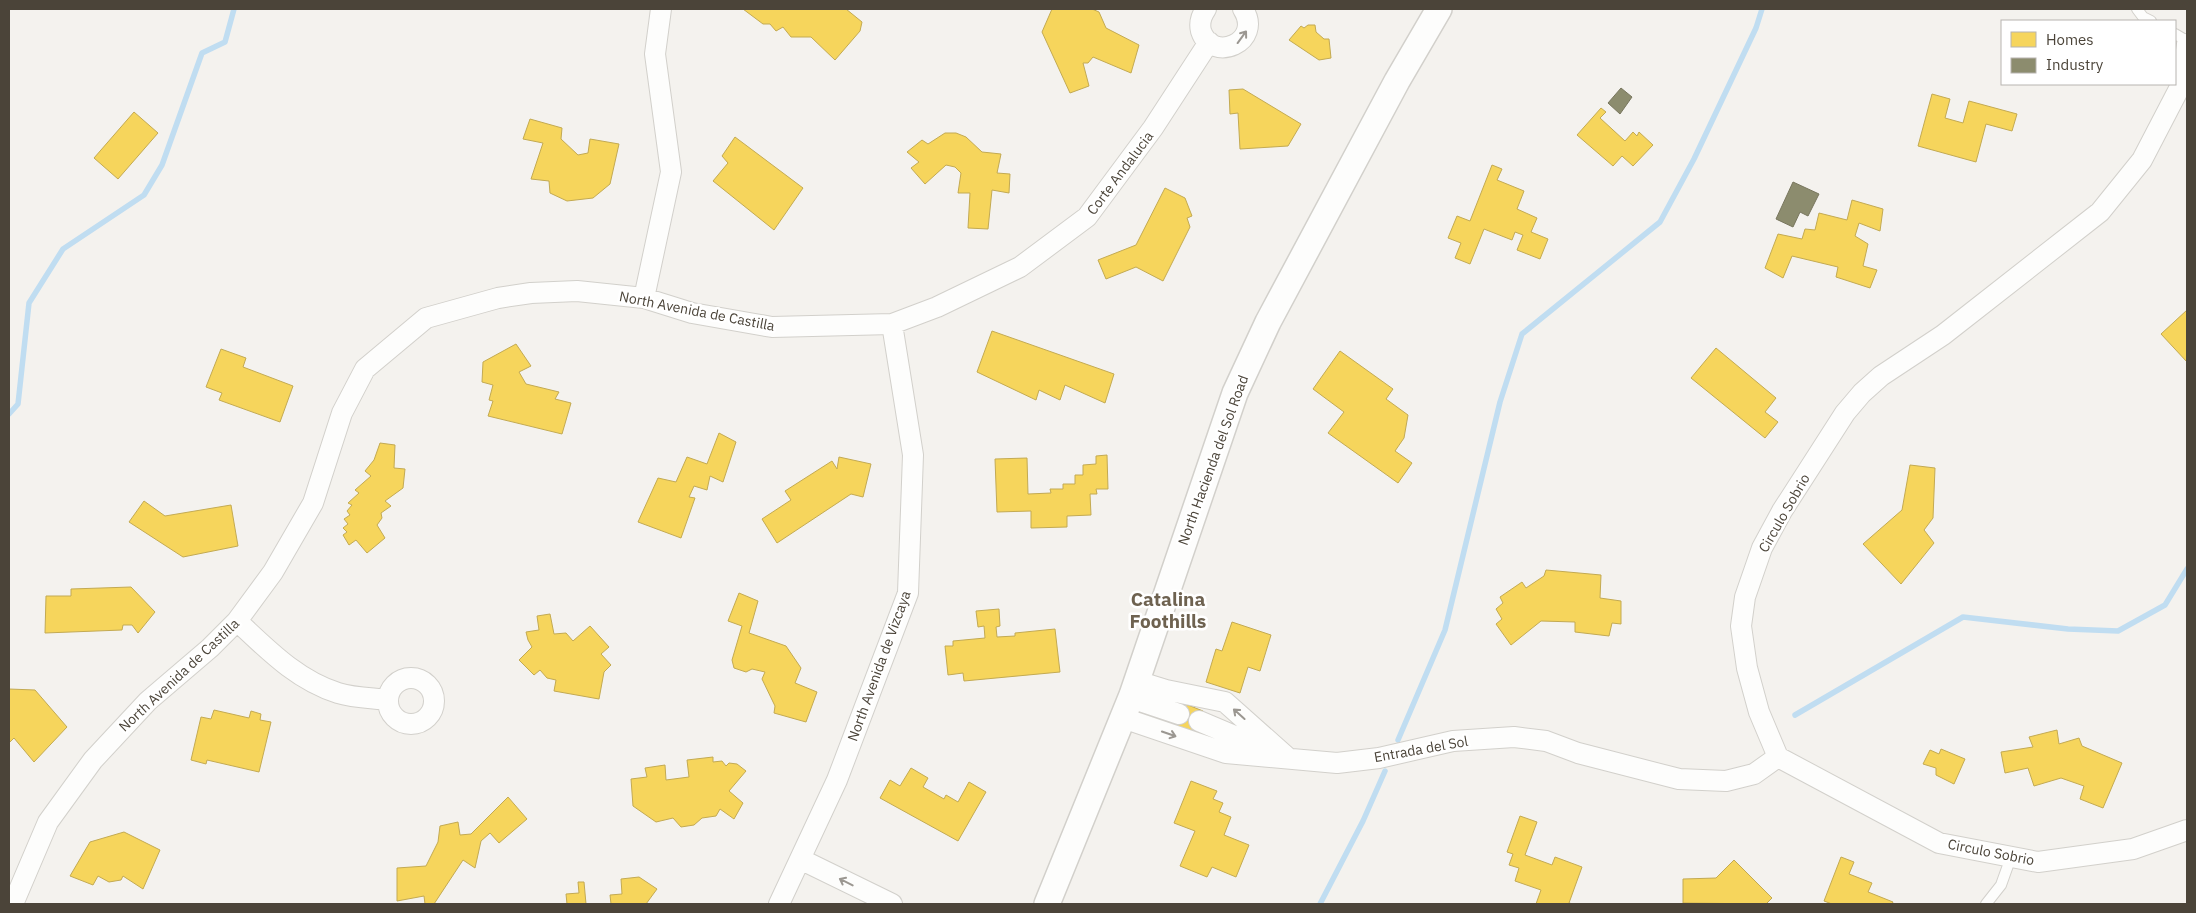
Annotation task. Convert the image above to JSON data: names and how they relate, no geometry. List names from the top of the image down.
{
  "streets": {
    "street": [
      "Corte Andalucia",
      "North Avenida de Castilla",
      "North Hacienda del Sol Road",
      "Circulo Sobrio",
      "North Avenida de Vizcaya",
      "Entrada del Sol"
    ]
  },
  "crossings": [
    ["Corte Andalucia", "North Avenida de Castilla"],
    ["Corte Andalucia", "North Avenida de Vizcaya"],
    ["North Avenida de Castilla", "North Avenida de Vizcaya"],
    ["North Hacienda del Sol Road", "Entrada del Sol"],
    ["Circulo Sobrio", "Entrada del Sol"]
  ],
  "districts": ["Catalina Foothills"],
  "legend": ["Homes", "Industry"]
}
